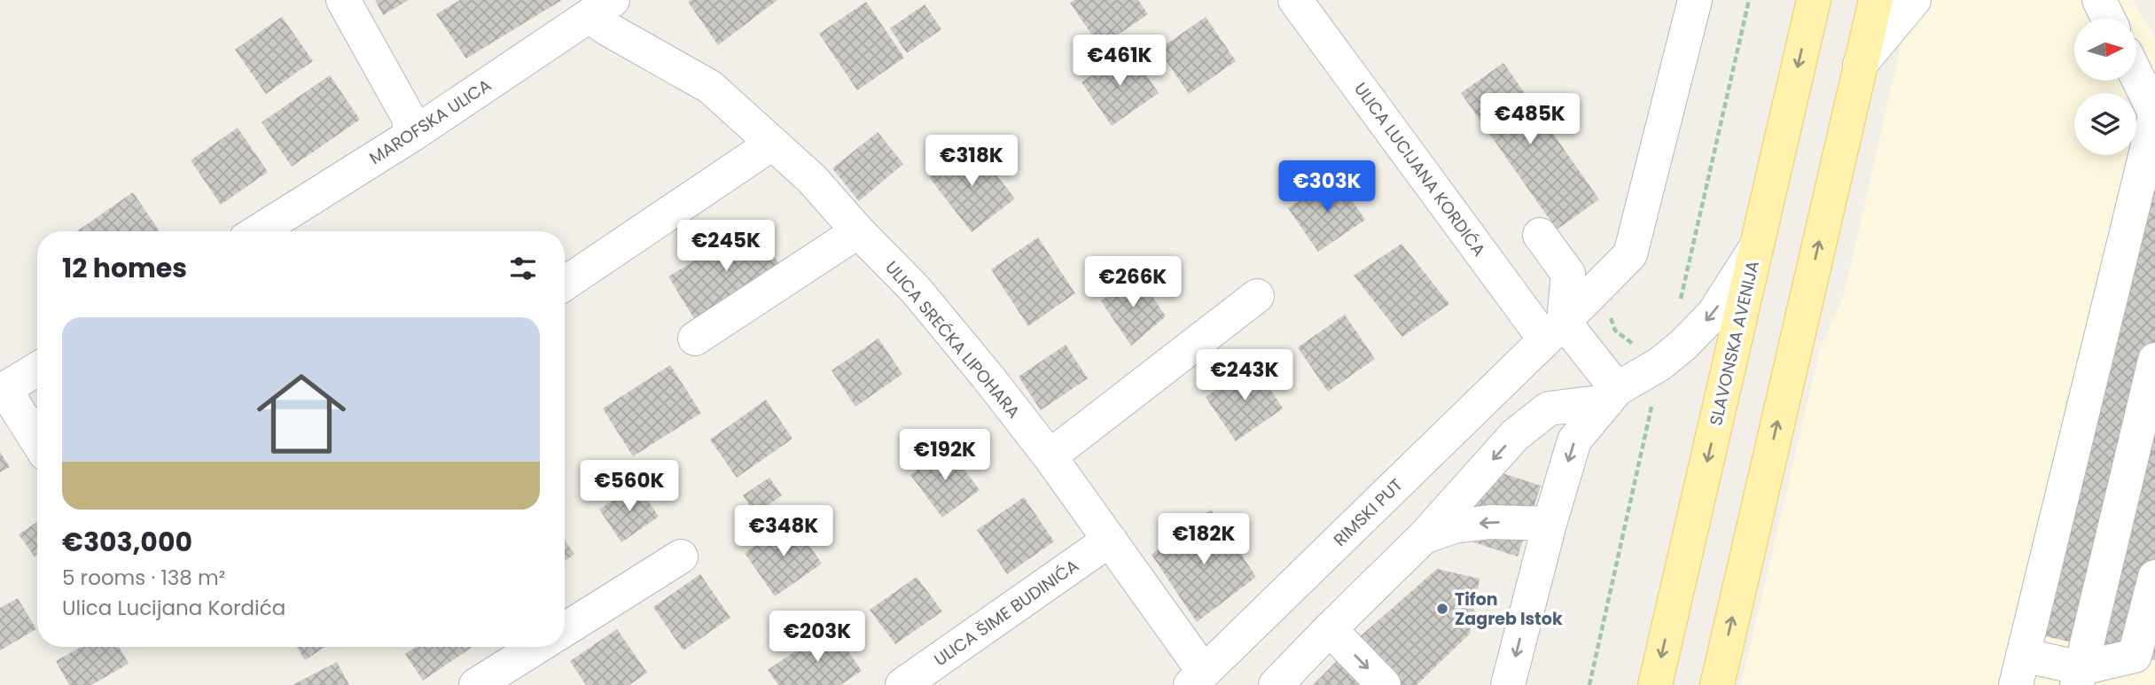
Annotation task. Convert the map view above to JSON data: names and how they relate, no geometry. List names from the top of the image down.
{
  "streets": {
    "main road": ["SLAVONSKA AVENIJA"],
    "street": [
      "MAROFSKA ULICA",
      "ULICA LUCIJANA KORDIĆA",
      "ULICA SREĆKA LIPOHARA",
      "RIMSKI PUT",
      "ULICA ŠIME BUDINIĆA"
    ]
  },
  "crossings": [
    ["MAROFSKA ULICA", "ULICA SREĆKA LIPOHARA"],
    ["ULICA LUCIJANA KORDIĆA", "RIMSKI PUT"],
    ["ULICA SREĆKA LIPOHARA", "RIMSKI PUT"],
    ["ULICA SREĆKA LIPOHARA", "ULICA ŠIME BUDINIĆA"]
  ],
  "places": ["Tifon Zagreb Istok"],
  "north": "right",
  "page": {
    "price": [
      "€461K",
      "€485K",
      "€318K",
      "€303K",
      "€245K",
      "€266K",
      "€243K",
      "€192K",
      "€560K",
      "€348K",
      "€182K",
      "€203K"
    ],
    "heading": "12 homes",
    "list": [
      {
        "name": "€303,000",
        "note": "5 rooms · 138 m² · Ulica Lucijana Kordića"
      }
    ]
  }
}
